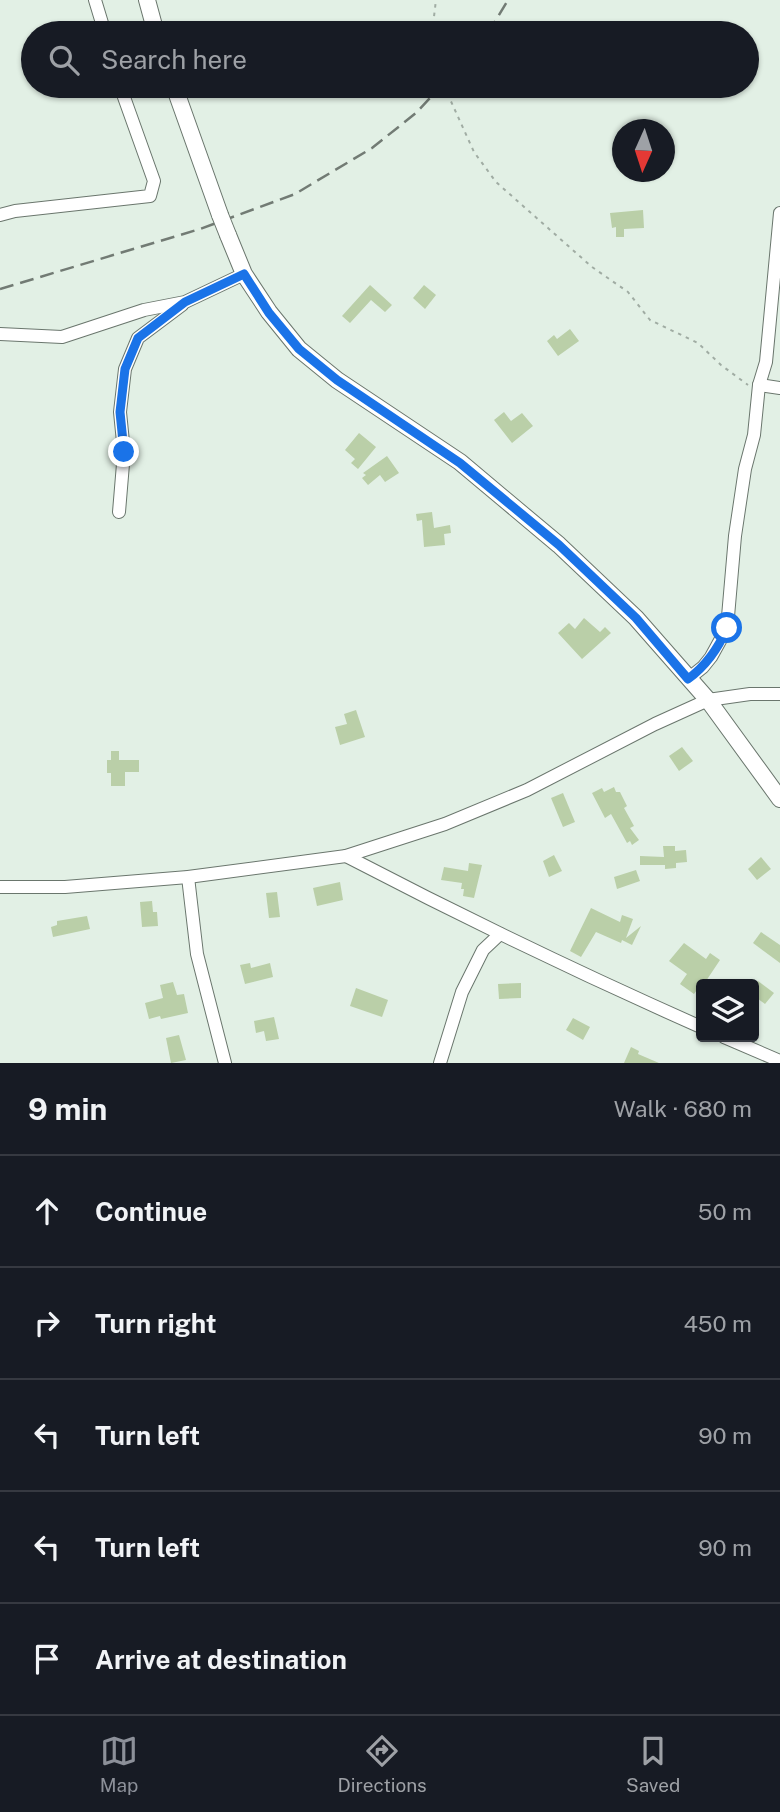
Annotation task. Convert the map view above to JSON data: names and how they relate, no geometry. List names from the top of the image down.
{
  "north": "bottom",
  "page": {
    "search": "Search here",
    "heading": ["9 min", "Walk · 680 m"],
    "list": [
      ["Continue", "50 m"],
      ["Turn right", "450 m"],
      ["Turn left", "90 m"],
      ["Turn left", "90 m"],
      "Arrive at destination"
    ],
    "nav": ["Map", "Directions", "Saved"]
  }
}
